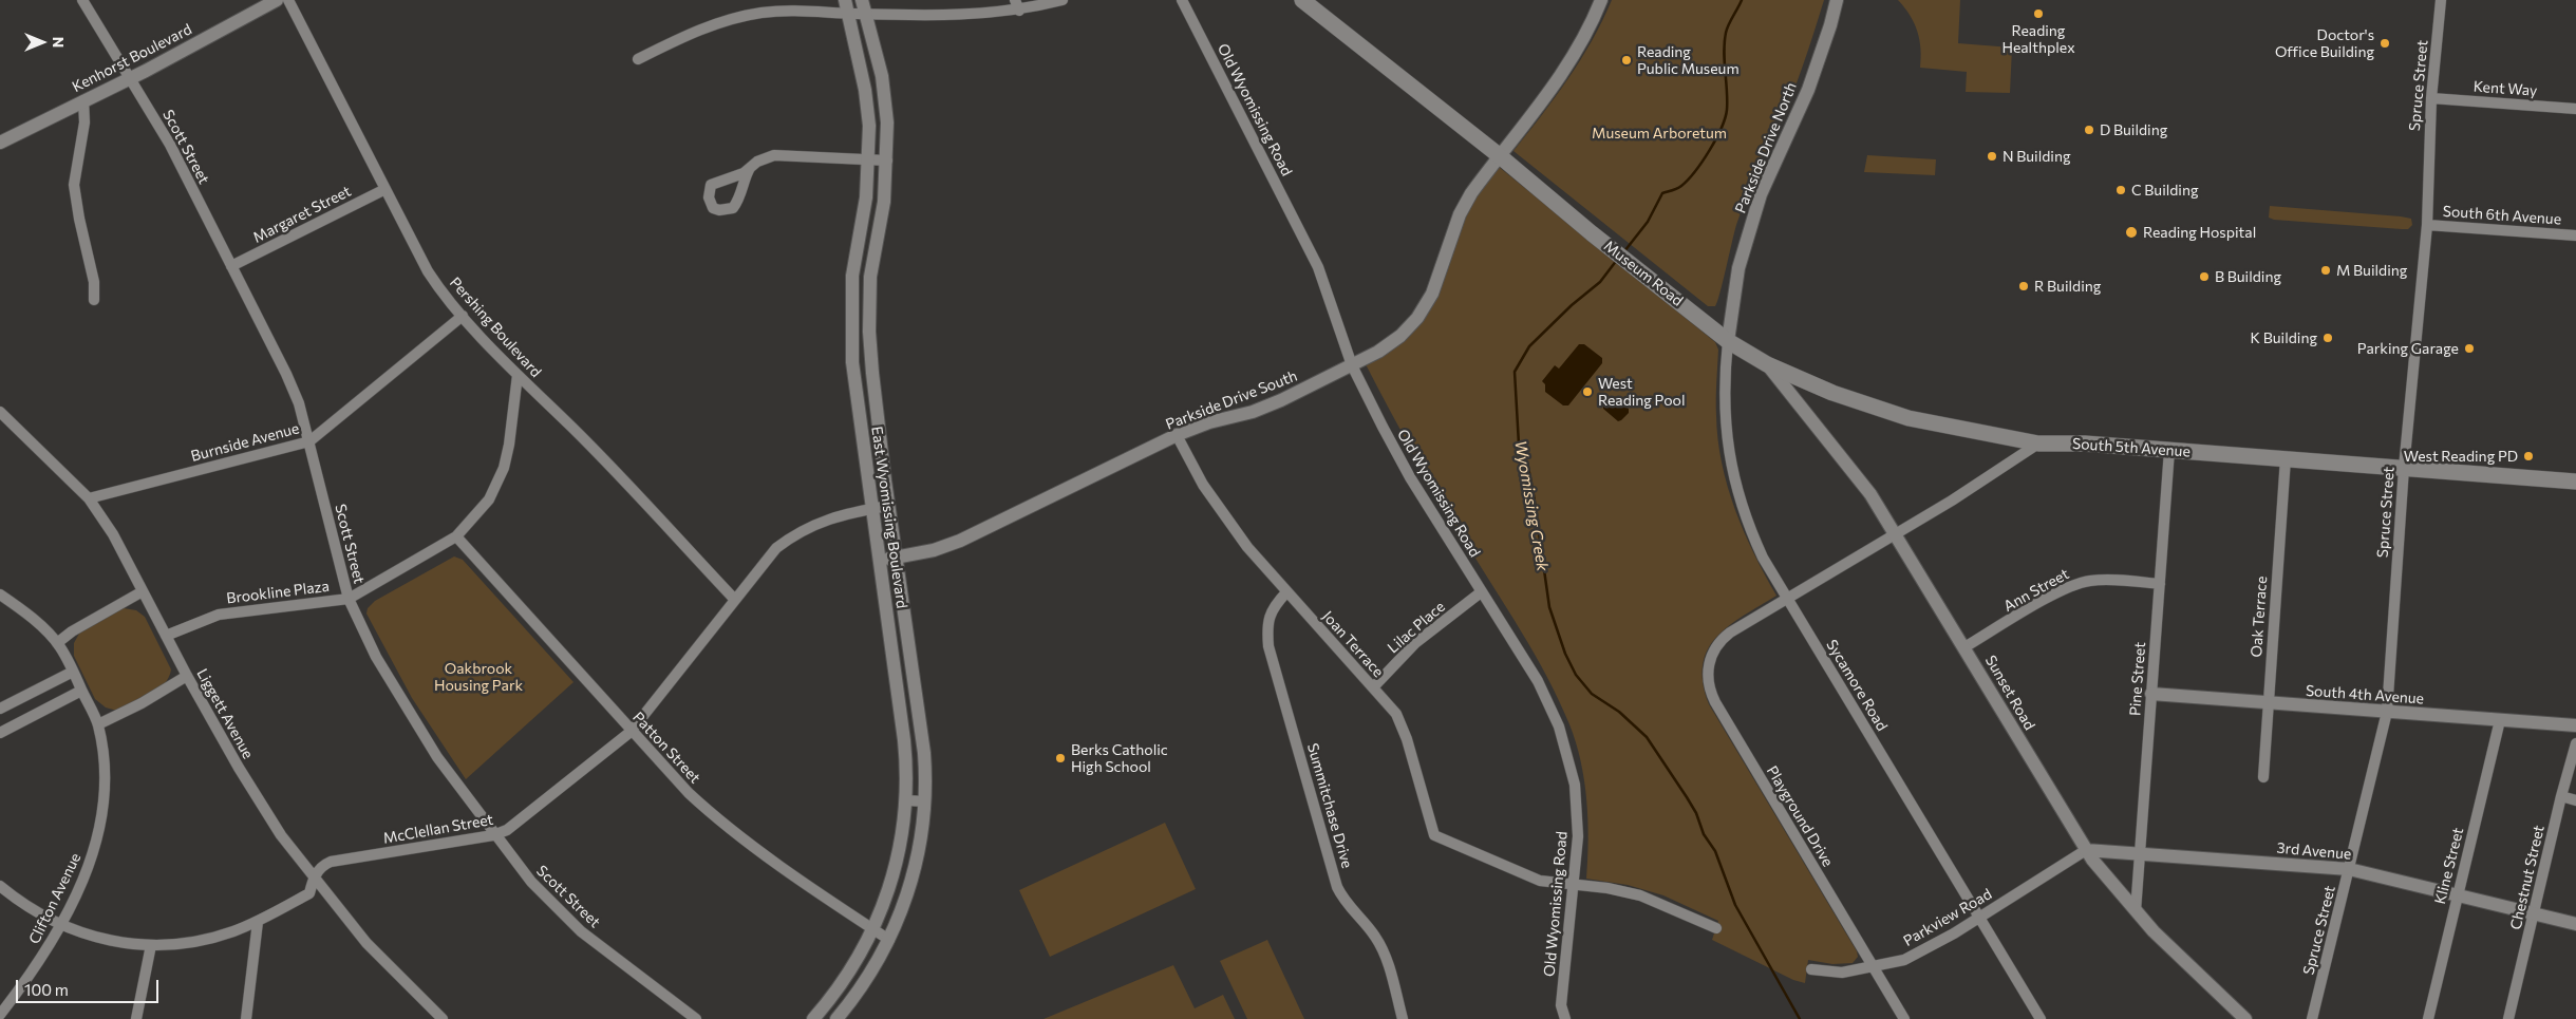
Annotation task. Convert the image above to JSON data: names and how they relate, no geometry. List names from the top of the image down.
{
  "streets": {
    "main road": ["Museum Road", "South 5th Avenue"],
    "street": [
      "Kenhorst Boulevard",
      "Spruce Street",
      "Kent Way",
      "Old Wyomissing Road",
      "Scott Street",
      "Parkside Drive North",
      "Margaret Street",
      "South 6th Avenue",
      "Pershing Boulevard",
      "Parkside Drive South",
      "Burnside Avenue",
      "East Wyomissing Boulevard",
      "Ann Street",
      "Brookline Plaza",
      "Oak Terrace",
      "Lilac Place",
      "Joan Terrace",
      "Pine Street",
      "Sycamore Road",
      "Sunset Road",
      "South 4th Avenue",
      "Liggett Avenue",
      "Patton Street",
      "Summitchase Drive",
      "Playground Drive",
      "McClellan Street",
      "3rd Avenue",
      "Kline Street",
      "Chestnut Street",
      "Clifton Avenue",
      "Parkview Road"
    ]
  },
  "crossings": [
    ["Kenhorst Boulevard", "Scott Street"],
    ["Spruce Street", "Kent Way"],
    ["Spruce Street", "South 6th Avenue"],
    ["Spruce Street", "South 5th Avenue"],
    ["Spruce Street", "South 4th Avenue"],
    ["Spruce Street", "3rd Avenue"],
    ["Old Wyomissing Road", "Parkside Drive South"],
    ["Old Wyomissing Road", "Lilac Place"],
    ["Old Wyomissing Road", "Joan Terrace"],
    ["Scott Street", "Margaret Street"],
    ["Scott Street", "Burnside Avenue"],
    ["Scott Street", "Brookline Plaza"],
    ["Scott Street", "McClellan Street"],
    ["Parkside Drive North", "Museum Road"],
    ["Parkside Drive North", "Sycamore Road"],
    ["Margaret Street", "Pershing Boulevard"],
    ["Museum Road", "Parkside Drive South"],
    ["Museum Road", "South 5th Avenue"],
    ["Museum Road", "Sycamore Road"],
    ["Museum Road", "Sunset Road"],
    ["Pershing Boulevard", "Burnside Avenue"],
    ["Pershing Boulevard", "Brookline Plaza"],
    ["Pershing Boulevard", "McClellan Street"],
    ["Parkside Drive South", "East Wyomissing Boulevard"],
    ["Parkside Drive South", "Joan Terrace"],
    ["Burnside Avenue", "Liggett Avenue"],
    ["South 5th Avenue", "Oak Terrace"],
    ["South 5th Avenue", "Pine Street"],
    ["East Wyomissing Boulevard", "Patton Street"],
    ["East Wyomissing Boulevard", "McClellan Street"],
    ["Ann Street", "Pine Street"],
    ["Ann Street", "Sunset Road"],
    ["Brookline Plaza", "Liggett Avenue"],
    ["Brookline Plaza", "Patton Street"],
    ["Oak Terrace", "South 4th Avenue"],
    ["Lilac Place", "Joan Terrace"],
    ["Joan Terrace", "Summitchase Drive"],
    ["Pine Street", "Sunset Road"],
    ["Pine Street", "South 4th Avenue"],
    ["Pine Street", "3rd Avenue"],
    ["Sycamore Road", "Playground Drive"],
    ["Sycamore Road", "Parkview Road"],
    ["Sunset Road", "3rd Avenue"],
    ["Sunset Road", "Parkview Road"],
    ["South 4th Avenue", "Kline Street"],
    ["Liggett Avenue", "McClellan Street"],
    ["Patton Street", "McClellan Street"],
    ["Playground Drive", "Parkview Road"],
    ["McClellan Street", "Clifton Avenue"],
    ["3rd Avenue", "Kline Street"],
    ["3rd Avenue", "Chestnut Street"],
    ["3rd Avenue", "Parkview Road"]
  ],
  "water": ["Wyomissing Creek"],
  "parks": ["Museum Arboretum", "Oakbrook Housing Park"],
  "places": [
    "Reading Healthplex",
    "Doctor's Office Building",
    "Reading Public Museum",
    "D Building",
    "N Building",
    "C Building",
    "Reading Hospital",
    "M Building",
    "B Building",
    "R Building",
    "K Building",
    "Parking Garage",
    "West Reading Pool",
    "West Reading PD",
    "Berks Catholic High School"
  ],
  "scale_bar": "100 m",
  "north": "right"
}
